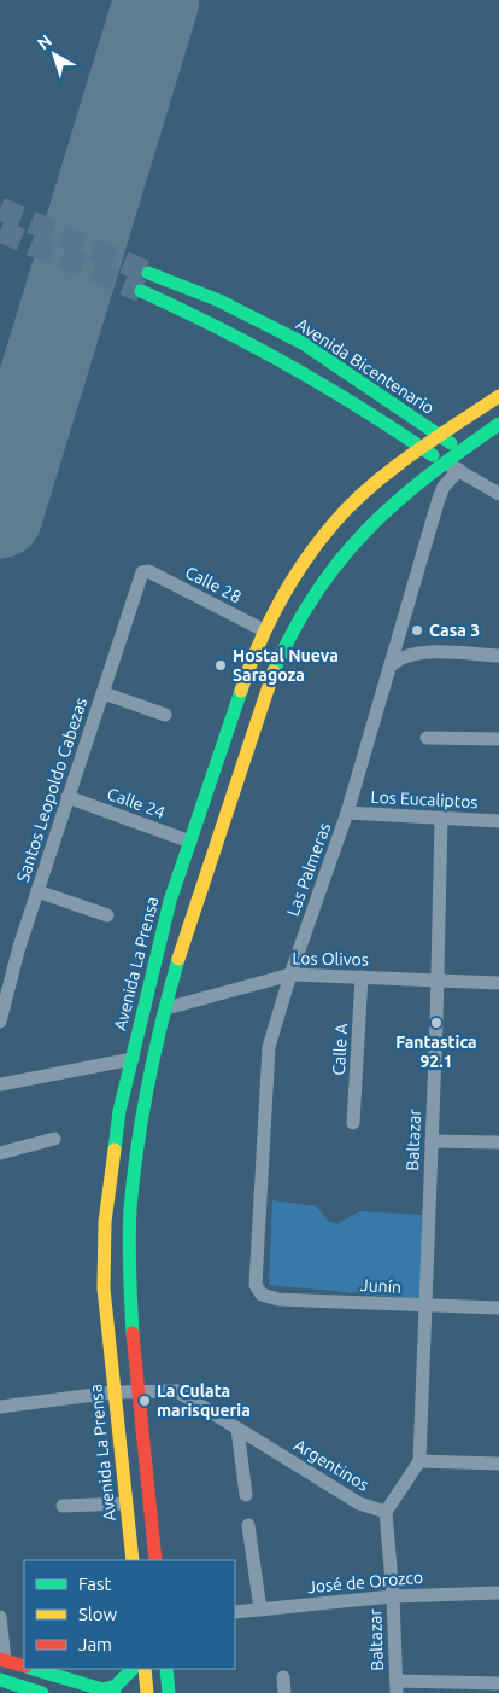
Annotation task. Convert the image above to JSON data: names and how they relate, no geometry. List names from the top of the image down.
{
  "streets": {
    "main road": ["Avenida Bicentenario", "Avenida La Prensa"],
    "street": [
      "Calle 28",
      "Santos Leopoldo Cabezas",
      "Los Eucaliptos",
      "Calle 24",
      "Las Palmeras",
      "Los Olivos",
      "Calle A",
      "Baltazar",
      "Junín",
      "Argentinos",
      "José de Orozco"
    ]
  },
  "crossings": [
    ["Avenida Bicentenario", "Avenida La Prensa"],
    ["Calle 28", "Santos Leopoldo Cabezas"],
    ["Calle 28", "Avenida La Prensa"],
    ["Santos Leopoldo Cabezas", "Calle 24"],
    ["Los Eucaliptos", "Las Palmeras"],
    ["Los Eucaliptos", "Baltazar"],
    ["Calle 24", "Avenida La Prensa"],
    ["Las Palmeras", "Los Olivos"],
    ["Las Palmeras", "Junín"],
    ["Los Olivos", "Calle A"],
    ["Los Olivos", "Baltazar"],
    ["Avenida La Prensa", "Argentinos"],
    ["Baltazar", "Junín"],
    ["Baltazar", "Argentinos"],
    ["Baltazar", "José de Orozco"]
  ],
  "places": [
    "Casa 3",
    "Hostal Nueva Saragoza",
    "Fantastica 92.1",
    "La Culata marisqueria"
  ],
  "legend": ["Fast", "Slow", "Jam"],
  "north": "top left"
}
